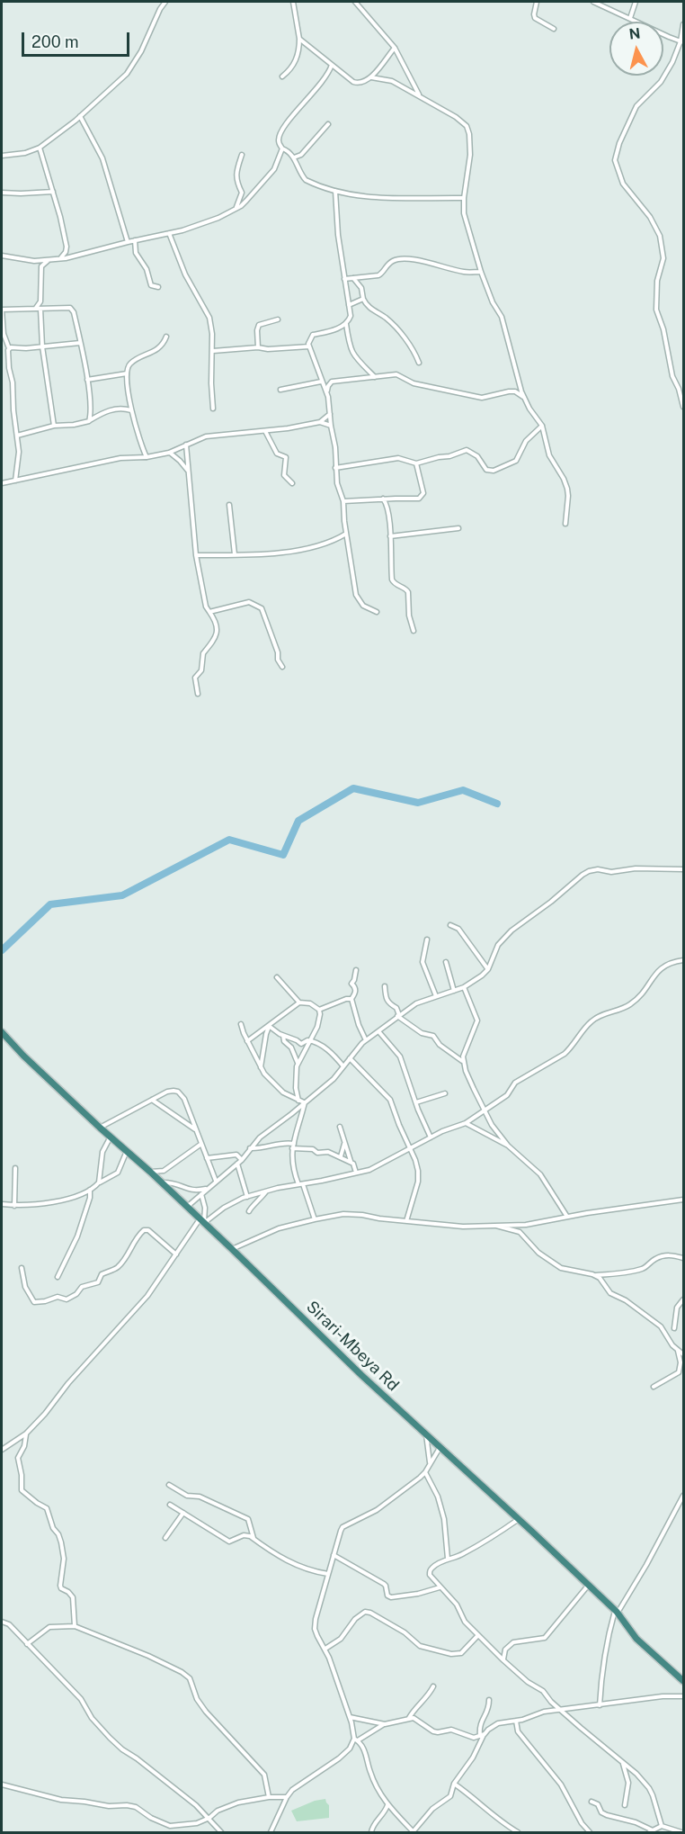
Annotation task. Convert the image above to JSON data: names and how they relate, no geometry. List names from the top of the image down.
{
  "streets": {
    "highway": ["Sirari-Mbeya Rd"]
  },
  "scale_bar": "200 m",
  "north": "top"
}
